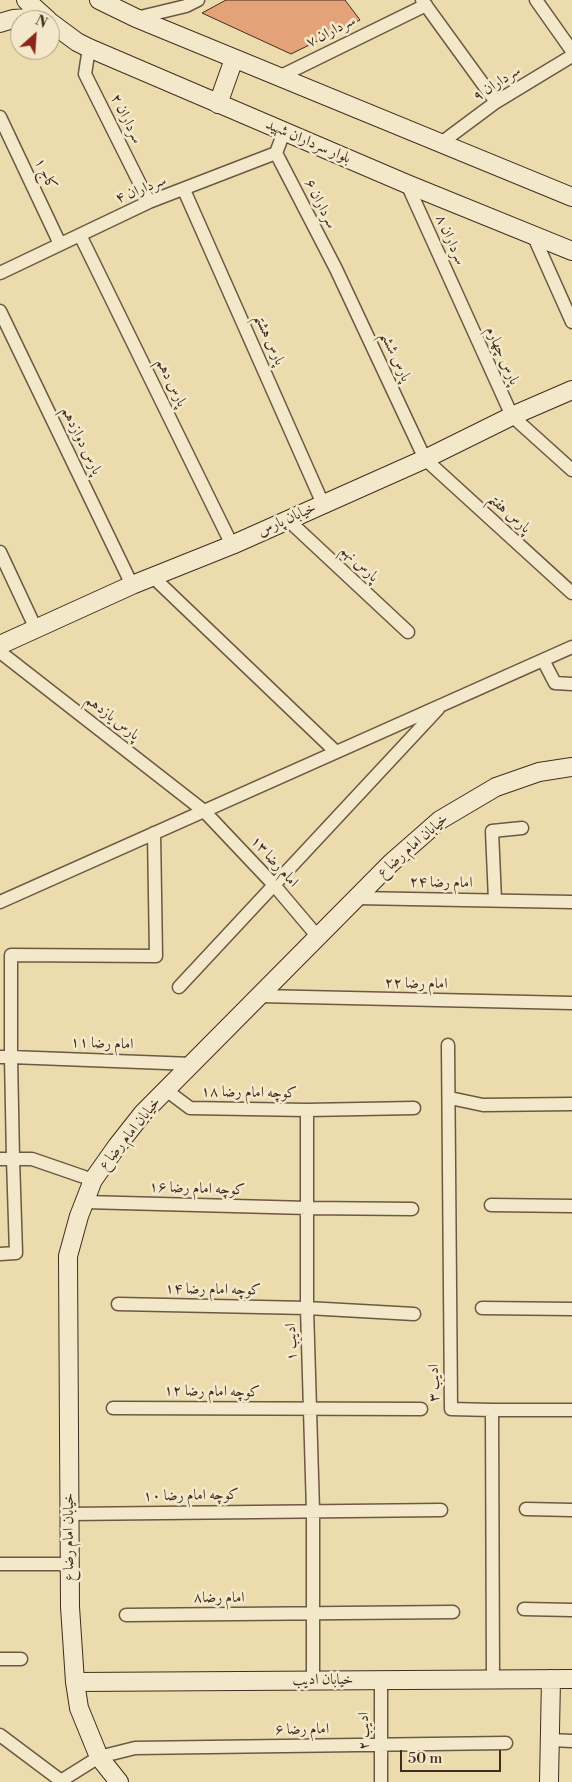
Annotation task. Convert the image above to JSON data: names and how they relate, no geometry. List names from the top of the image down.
{
  "streets": {
    "main road": [
      "بلوار سرداران شهید",
      "خیابان پارس",
      "خیابان امام رضا ع",
      "خیابان ادیب"
    ],
    "street": [
      "سرداران ۷",
      "سرداران ۹",
      "سرداران ۲",
      "کاج ۱",
      "سرداران ۴",
      "سرداران ۶",
      "سرداران ۸",
      "پارس‌‌ هشتم",
      "پارس‌‌ چهارم",
      "پارس‌‌ ششم",
      "پارس‌‌ دهم",
      "پارس‌‌ دوازدهم",
      "پارس‌‌ هفتم",
      "پارس‌‌ نهم",
      "پارس‌‌ یازدهم",
      "امام رضا ۱۳",
      "امام رضا ۲۴",
      "امام رضا ۲۲",
      "امام رضا ۱۱",
      "کوچه امام رضا ۱۸",
      "کوچه امام رضا ۱۶",
      "کوچه امام رضا ۱۴",
      "ادیب ۱",
      "ادیب ۳",
      "کوچه امام رضا ۱۲",
      "کوچه امام رضا ۱۰",
      "امام رضا۸",
      "امام رضا ۶",
      "ادیب ۲"
    ]
  },
  "crossings": [
    ["سرداران ۲", "بلوار سرداران شهید"],
    ["سرداران ۲", "سرداران ۴"],
    ["بلوار سرداران شهید", "سرداران ۸"],
    ["کاج ۱", "سرداران ۴"],
    ["سرداران ۴", "سرداران ۶"],
    ["سرداران ۴", "پارس‌‌ هشتم"],
    ["سرداران ۴", "پارس‌‌ دهم"],
    ["سرداران ۶", "پارس‌‌ ششم"],
    ["سرداران ۸", "پارس‌‌ چهارم"],
    ["پارس‌‌ هشتم", "خیابان پارس"],
    ["پارس‌‌ چهارم", "خیابان پارس"],
    ["پارس‌‌ ششم", "پارس‌‌ هفتم"],
    ["پارس‌‌ ششم", "خیابان پارس"],
    ["پارس‌‌ دهم", "خیابان پارس"],
    ["پارس‌‌ دوازدهم", "خیابان پارس"],
    ["پارس‌‌ هفتم", "خیابان پارس"],
    ["خیابان پارس", "پارس‌‌ نهم"],
    ["پارس‌‌ یازدهم", "امام رضا ۱۳"],
    ["خیابان امام رضا ع", "امام رضا ۱۳"],
    ["خیابان امام رضا ع", "امام رضا ۲۴"],
    ["خیابان امام رضا ع", "امام رضا ۲۲"],
    ["خیابان امام رضا ع", "امام رضا ۱۱"],
    ["خیابان امام رضا ع", "کوچه امام رضا ۱۸"],
    ["خیابان امام رضا ع", "کوچه امام رضا ۱۶"],
    ["خیابان امام رضا ع", "کوچه امام رضا ۱۰"],
    ["خیابان امام رضا ع", "خیابان ادیب"],
    ["خیابان امام رضا ع", "امام رضا ۶"],
    ["کوچه امام رضا ۱۸", "ادیب ۱"],
    ["کوچه امام رضا ۱۶", "ادیب ۱"],
    ["کوچه امام رضا ۱۴", "ادیب ۱"],
    ["ادیب ۱", "کوچه امام رضا ۱۲"],
    ["ادیب ۱", "کوچه امام رضا ۱۰"],
    ["ادیب ۱", "امام رضا۸"],
    ["ادیب ۱", "خیابان ادیب"],
    ["خیابان ادیب", "ادیب ۲"],
    ["امام رضا ۶", "ادیب ۲"]
  ],
  "scale_bar": "50 m",
  "north": "top right"
}
